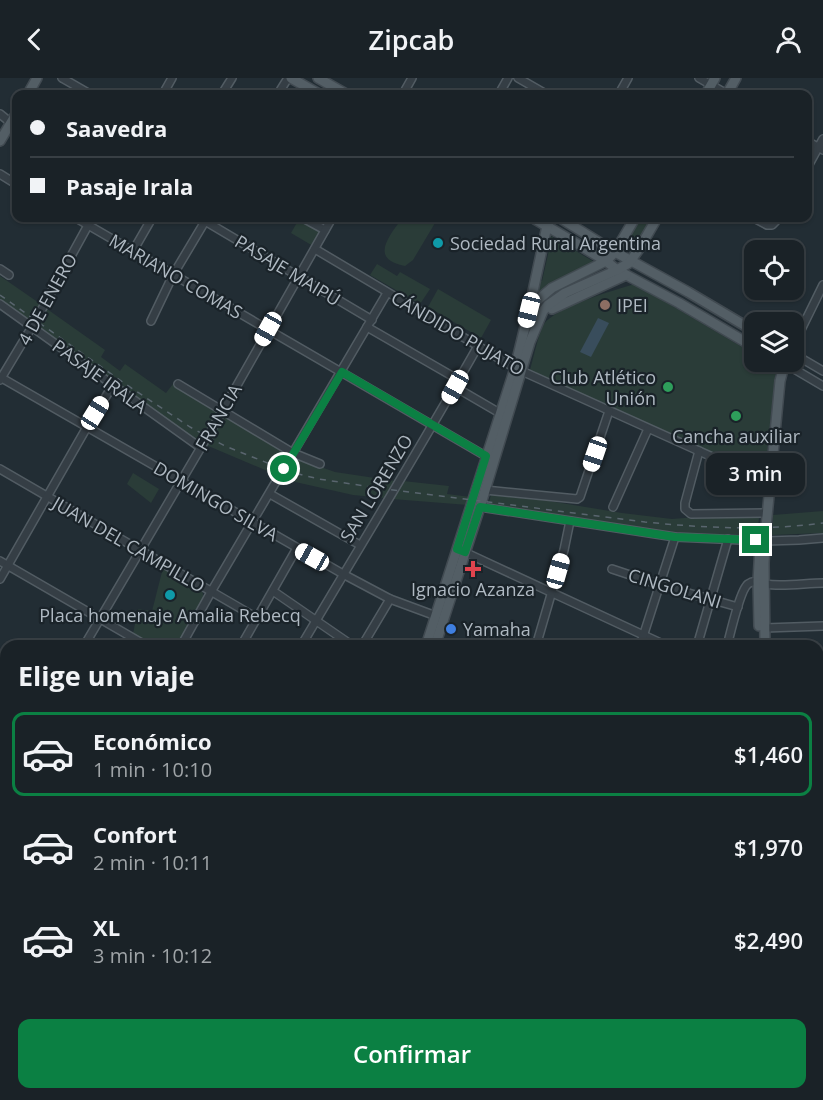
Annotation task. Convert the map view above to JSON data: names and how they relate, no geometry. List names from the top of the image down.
{
  "streets": {
    "street": [
      "PASAJE MAIPÚ",
      "MARIANO COMAS",
      "4 DE ENERO",
      "CÁNDIDO PUJATO",
      "PASAJE IRALA",
      "FRANCIA",
      "SAN LORENZO",
      "DOMINGO SILVA",
      "JUAN DEL CAMPILLO",
      "CINGOLANI"
    ]
  },
  "crossings": [
    ["PASAJE MAIPÚ", "FRANCIA"],
    ["MARIANO COMAS", "FRANCIA"],
    ["MARIANO COMAS", "SAN LORENZO"],
    ["4 DE ENERO", "PASAJE IRALA"],
    ["4 DE ENERO", "DOMINGO SILVA"],
    ["CÁNDIDO PUJATO", "FRANCIA"],
    ["CÁNDIDO PUJATO", "SAN LORENZO"],
    ["PASAJE IRALA", "FRANCIA"],
    ["FRANCIA", "DOMINGO SILVA"],
    ["FRANCIA", "JUAN DEL CAMPILLO"],
    ["SAN LORENZO", "DOMINGO SILVA"]
  ],
  "places": {
    "other": [
      "Sociedad Rural Argentina",
      "IPEI",
      "Club Atlético Unión",
      "Cancha auxiliar",
      "Placa homenaje Amalia Rebecq",
      "Yamaha"
    ],
    "health": ["Ignacio Azanza"]
  },
  "page": {
    "header": "Zipcab",
    "banner": ["Saavedra", "Pasaje Irala"],
    "bubble": "3 min",
    "heading": "Elige un viaje",
    "list": [
      {
        "name": "Económico",
        "note": "1 min · 10:10",
        "value": "$1,460"
      },
      {
        "name": "Confort",
        "note": "2 min · 10:11",
        "value": "$1,970"
      },
      {
        "name": "XL",
        "note": "3 min · 10:12",
        "value": "$2,490"
      }
    ],
    "buttons": "Confirmar"
  }
}
